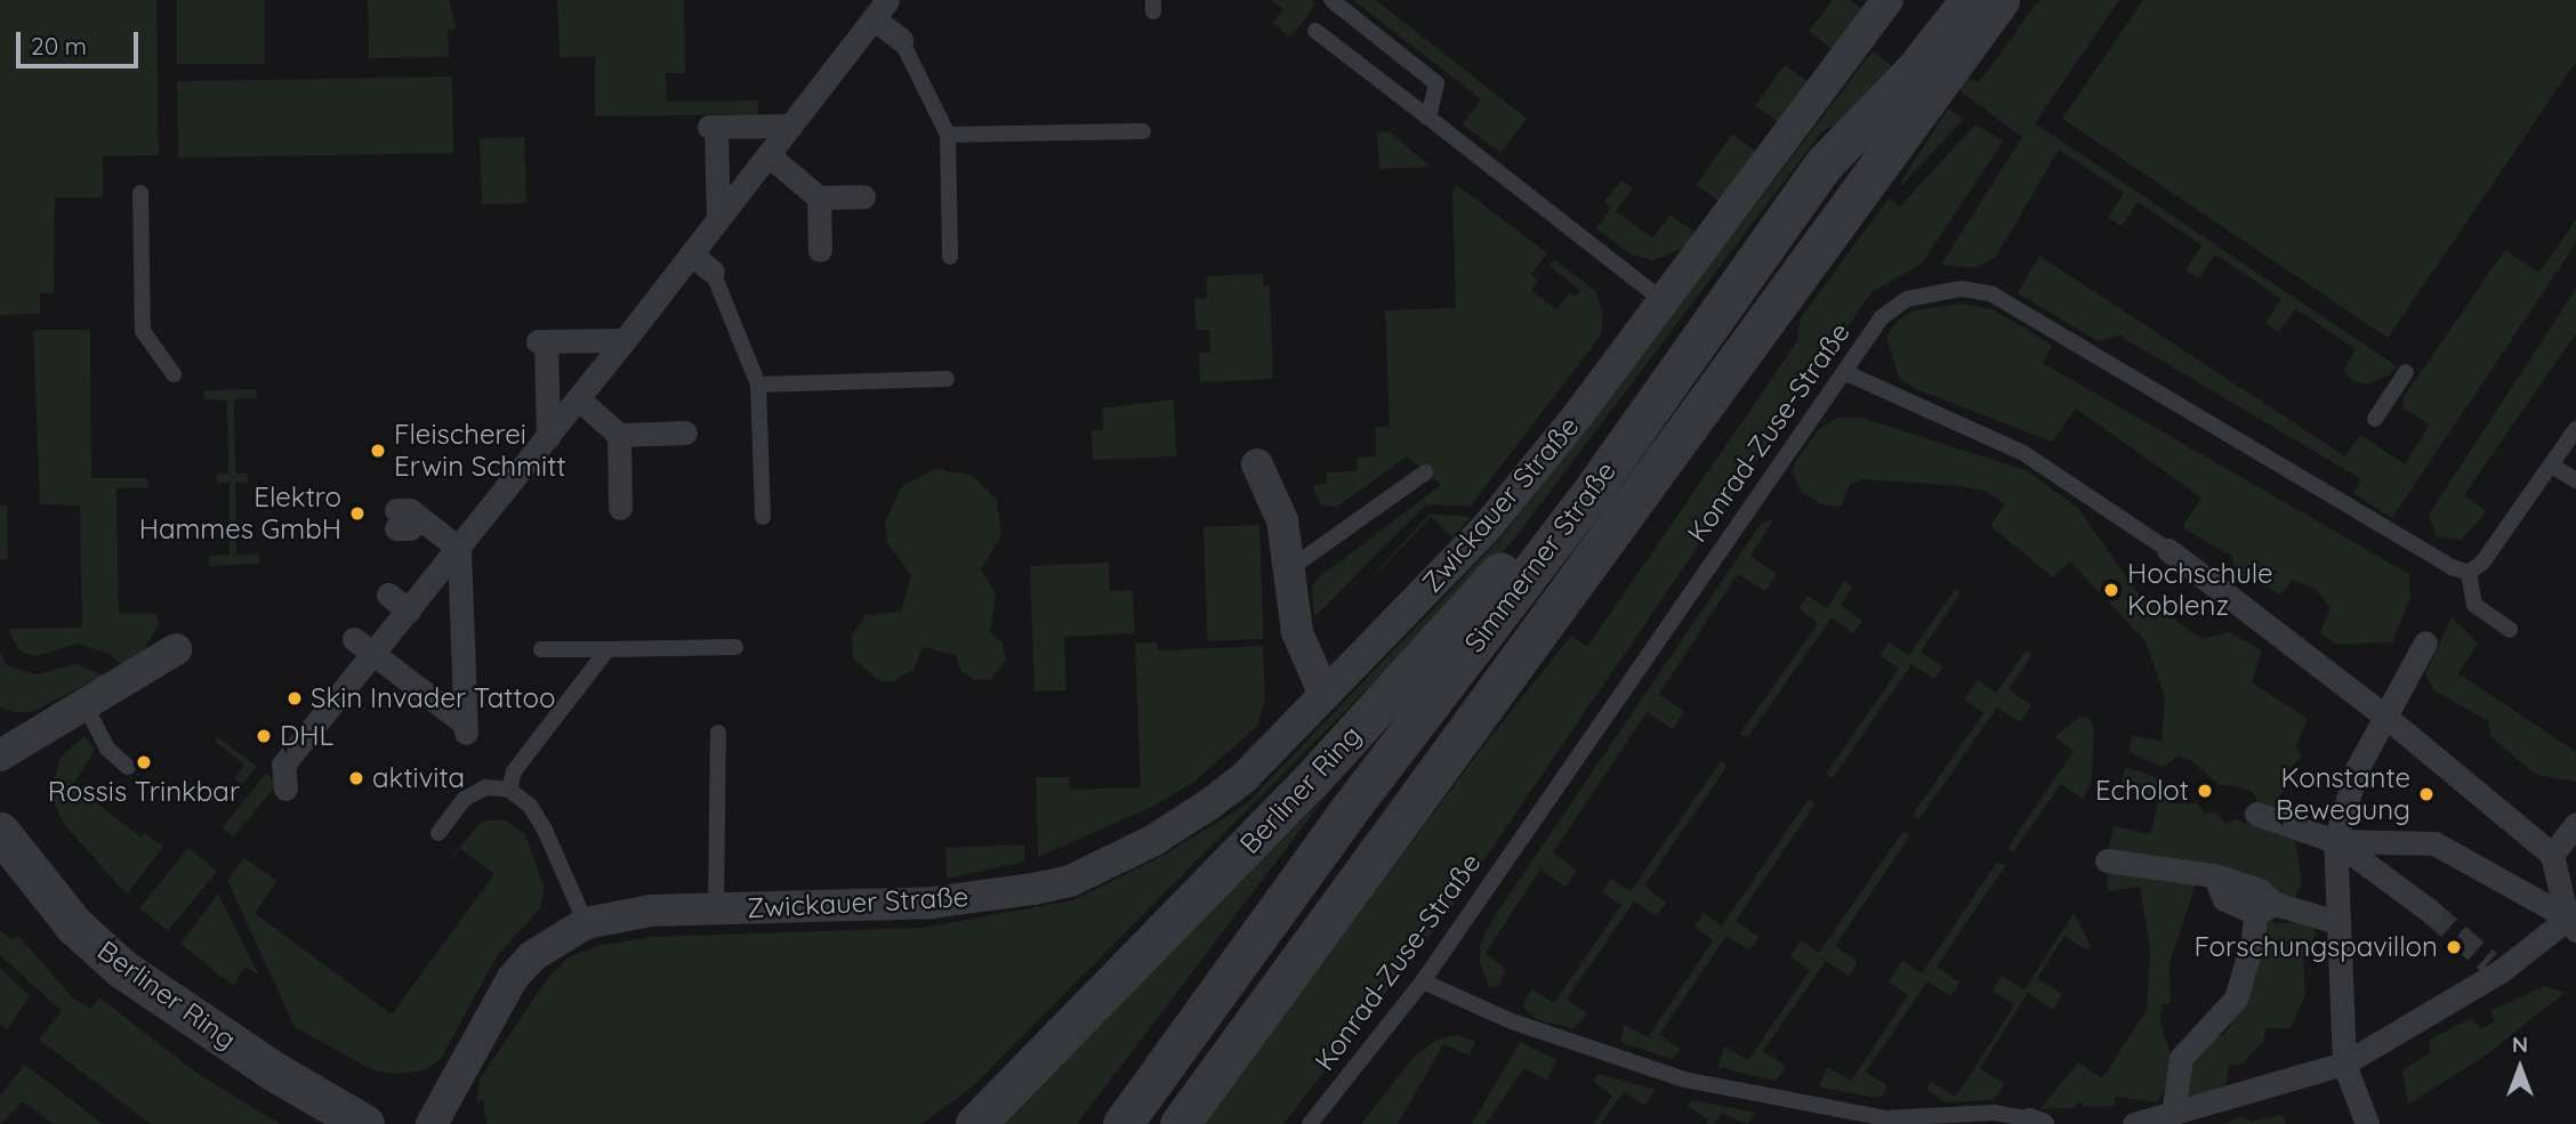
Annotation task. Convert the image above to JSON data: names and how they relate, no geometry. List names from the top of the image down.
{
  "streets": {
    "street": ["Zwickauer Straße", "Simmerner Straße", "Berliner Ring"],
    "lane": ["Konrad-Zuse-Straße"]
  },
  "crossings": [
    ["Simmerner Straße", "Berliner Ring"]
  ],
  "places": [
    "Fleischerei Erwin Schmitt",
    "Elektro Hammes GmbH",
    "Hochschule Koblenz",
    "Skin Invader Tattoo",
    "DHL",
    "Rossis Trinkbar",
    "aktivita",
    "Echolot",
    "Konstante Bewegung",
    "Forschungspavillon"
  ],
  "scale_bar": "20 m",
  "north": "top"
}
